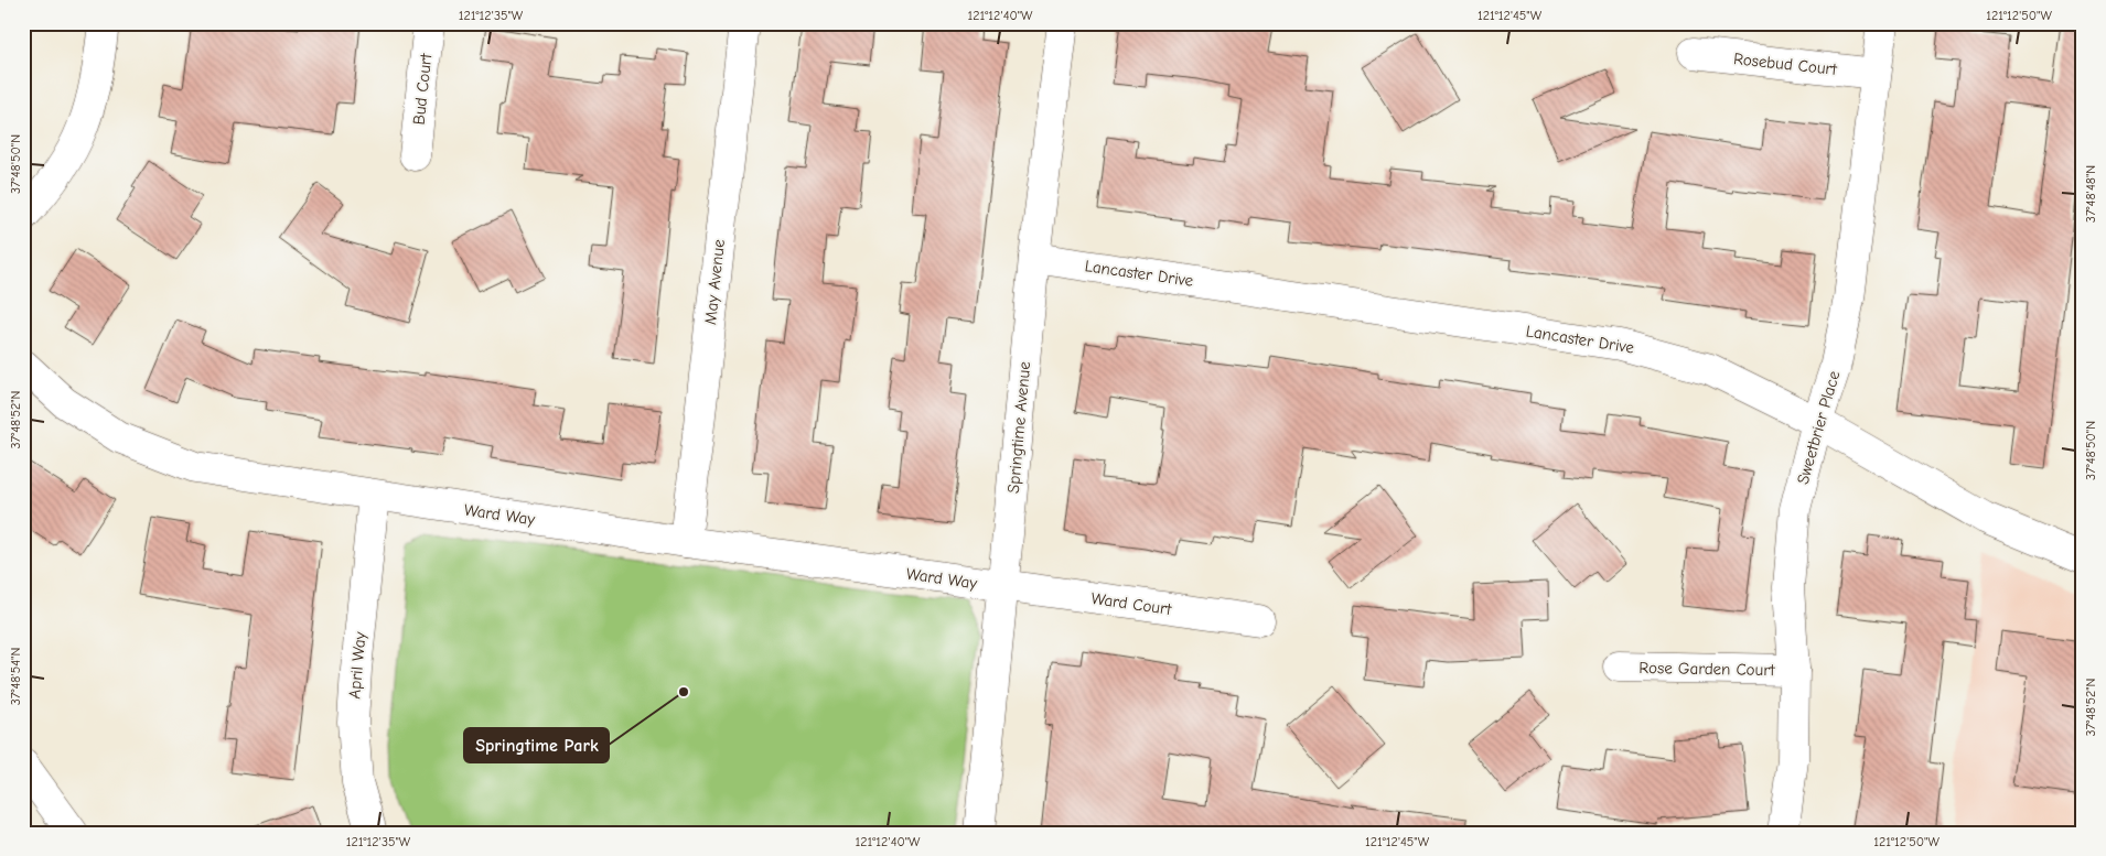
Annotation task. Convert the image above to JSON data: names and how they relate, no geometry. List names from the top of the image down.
{
  "streets": {
    "main road": [
      "Rosebud Court",
      "Bud Court",
      "Lancaster Drive",
      "May Avenue",
      "Springtime Avenue",
      "Sweetbrier Place",
      "Ward Way",
      "Ward Court",
      "April Way",
      "Rose Garden Court"
    ]
  },
  "crossings": [
    ["Rosebud Court", "Sweetbrier Place"],
    ["Lancaster Drive", "Springtime Avenue"],
    ["Lancaster Drive", "Sweetbrier Place"],
    ["May Avenue", "Ward Way"],
    ["Springtime Avenue", "Ward Way"],
    ["Springtime Avenue", "Ward Court"],
    ["Sweetbrier Place", "Rose Garden Court"],
    ["Ward Way", "Ward Court"],
    ["Ward Way", "April Way"]
  ],
  "places": ["Springtime Park"],
  "coordinates": [
    "121°12'35\"W",
    "121°12'40\"W",
    "121°12'45\"W",
    "121°12'50\"W",
    "37°48'50\"N",
    "37°48'48\"N",
    "37°48'52\"N",
    "37°48'54\"N"
  ]
}
